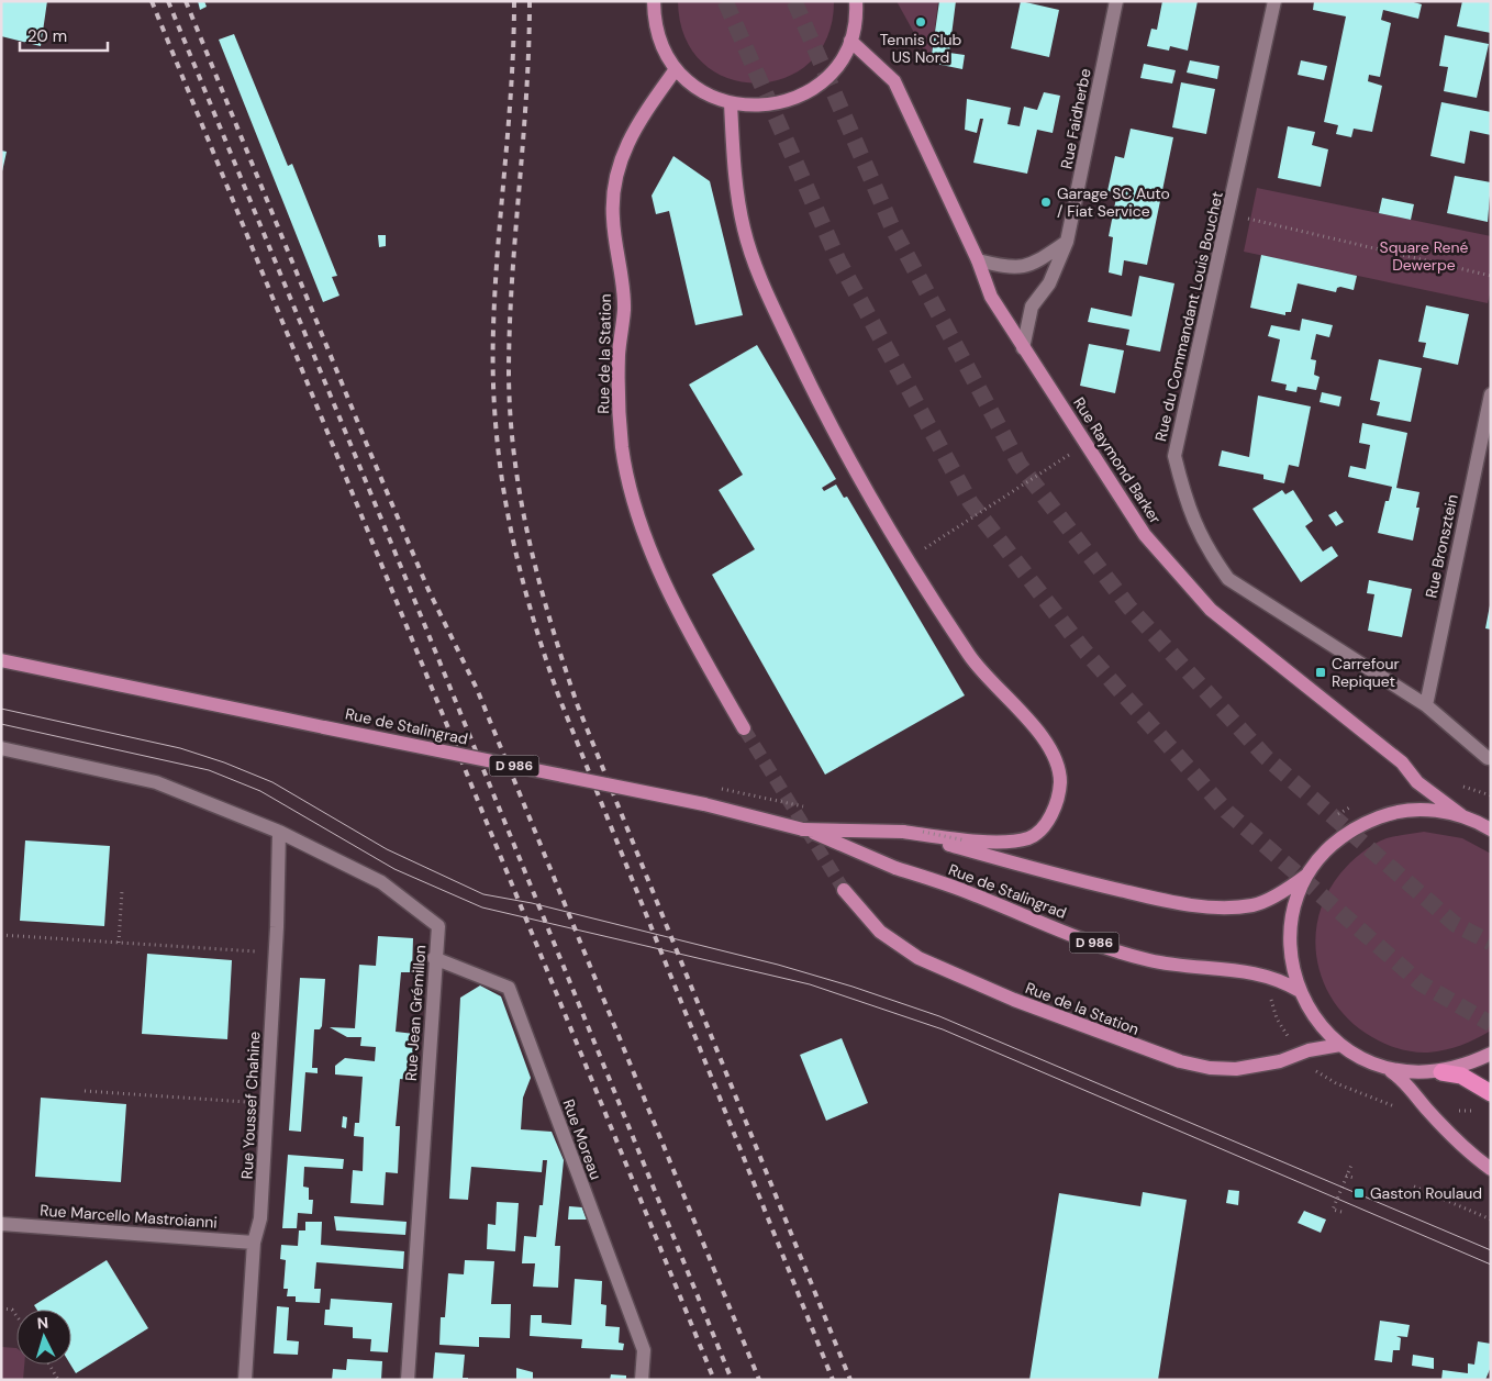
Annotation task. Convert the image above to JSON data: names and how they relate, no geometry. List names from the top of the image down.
{
  "streets": {
    "main road": [
      "Rue de la Station",
      "Rue Raymond Barker",
      "Rue de Stalingrad",
      "D 986"
    ],
    "street": [
      "Rue Faidherbe",
      "Rue du Commandant Louis Bouchet",
      "Rue Bronsztein",
      "Rue Jean Grémillon",
      "Rue Youssef Chahine",
      "Rue Moreau",
      "Rue Marcello Mastroianni"
    ]
  },
  "crossings": [
    ["Rue Faidherbe", "Rue Raymond Barker"],
    ["Rue du Commandant Louis Bouchet", "Rue Bronsztein"],
    ["Rue Jean Grémillon", "Rue Youssef Chahine"],
    ["Rue Jean Grémillon", "Rue Moreau"],
    ["Rue Youssef Chahine", "Rue Marcello Mastroianni"]
  ],
  "parks": ["Square René Dewerpe"],
  "places": {
    "other": ["Tennis Club US Nord", "Garage SC Auto / Fiat Service"],
    "transit": ["Carrefour Repiquet", "Gaston Roulaud"]
  },
  "scale_bar": "20 m",
  "north": "top"
}
